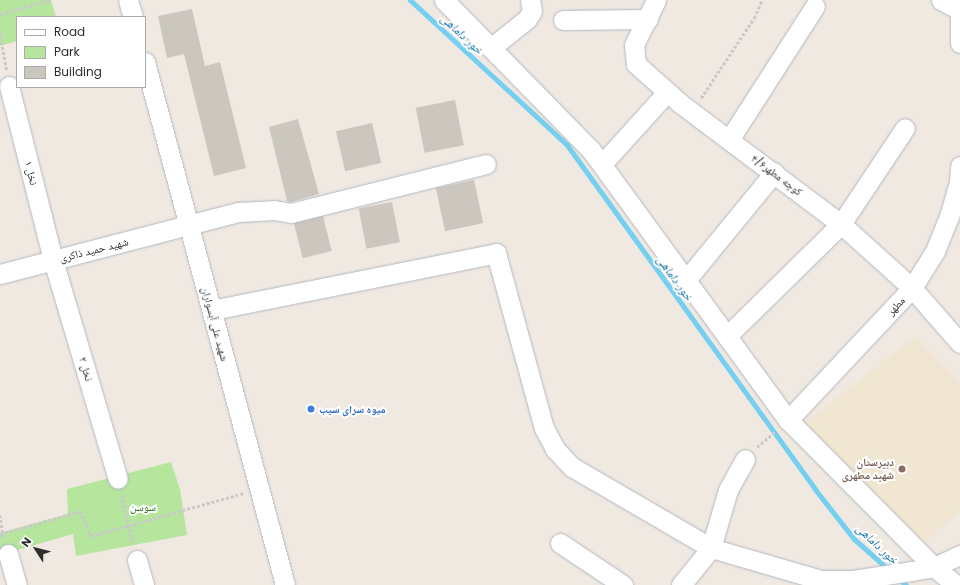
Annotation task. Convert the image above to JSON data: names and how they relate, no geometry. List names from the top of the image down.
{
  "streets": {
    "street": [
      "نخل ۱",
      "کوچه مطهر۴/۶",
      "شهید حمید ذاکری",
      "مطهر",
      "شهید علی آبسواران",
      "نخل ۲"
    ]
  },
  "crossings": [
    ["نخل ۱", "شهید حمید ذاکری"],
    ["نخل ۱", "نخل ۲"],
    ["کوچه مطهر۴/۶", "مطهر"],
    ["شهید حمید ذاکری", "شهید علی آبسواران"],
    ["شهید حمید ذاکری", "نخل ۲"]
  ],
  "water": ["خور داماهی"],
  "parks": ["سوسن"],
  "places": ["میوه سرای سیب", "دبیرستان شهید مطهری"],
  "legend": ["Road", "Park", "Building"],
  "north": "top left"
}
